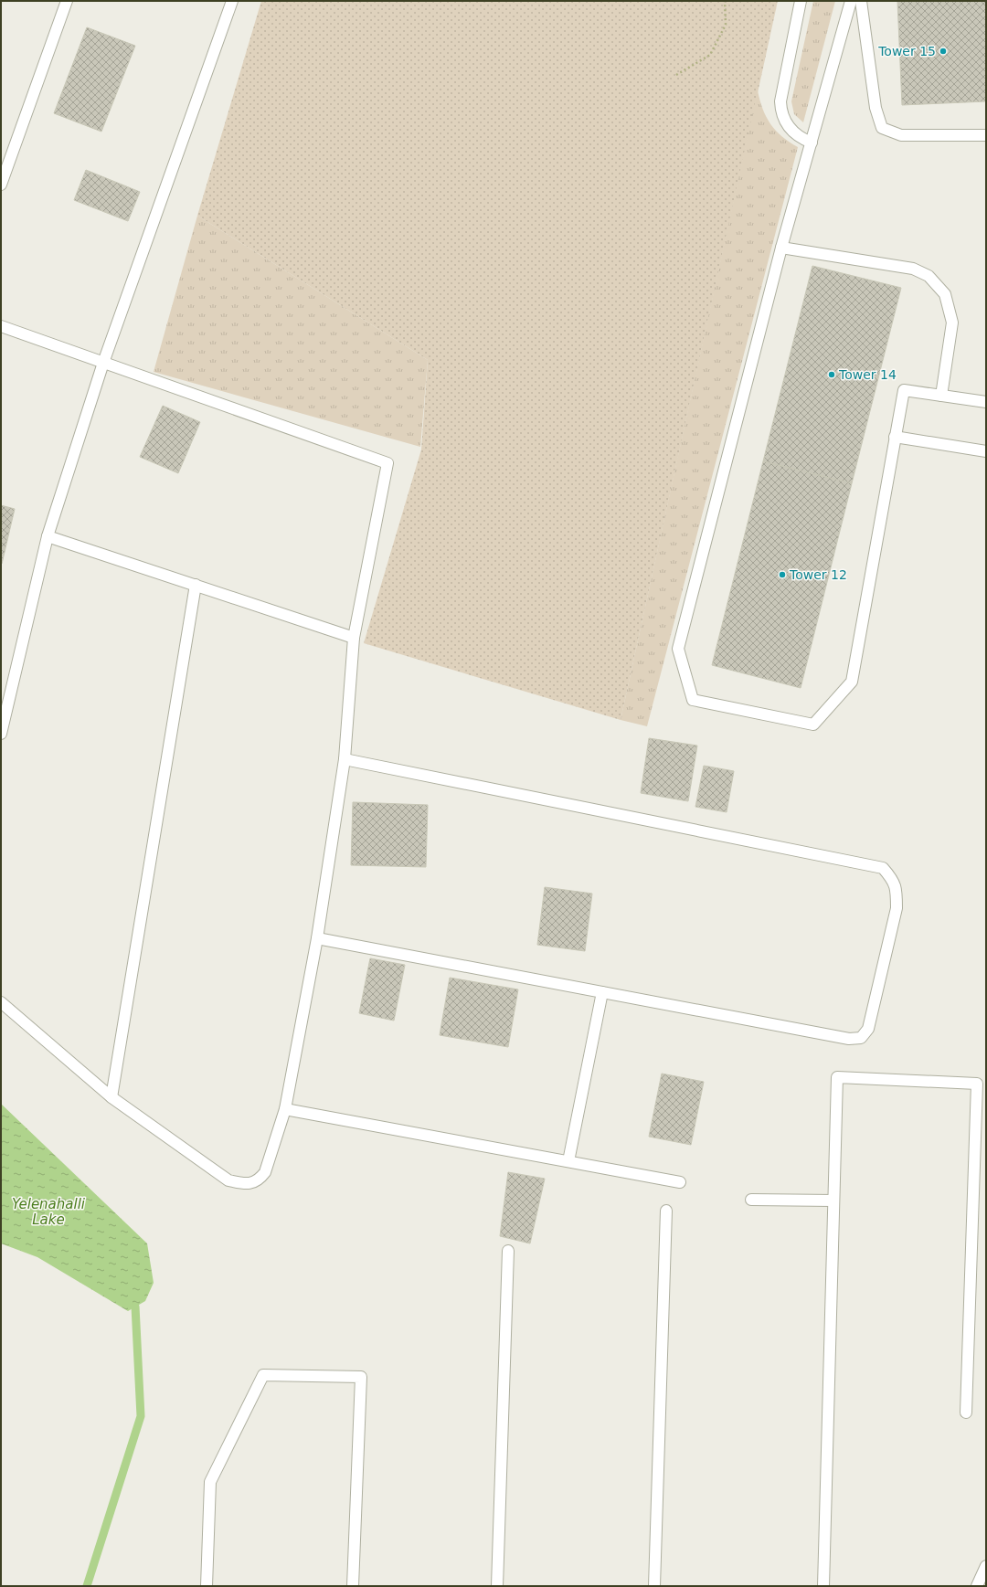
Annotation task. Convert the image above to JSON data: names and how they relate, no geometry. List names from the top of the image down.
{
  "water": ["Yelenahalli Lake"],
  "places": ["Tower 15", "Tower 14", "Tower 12"]
}
